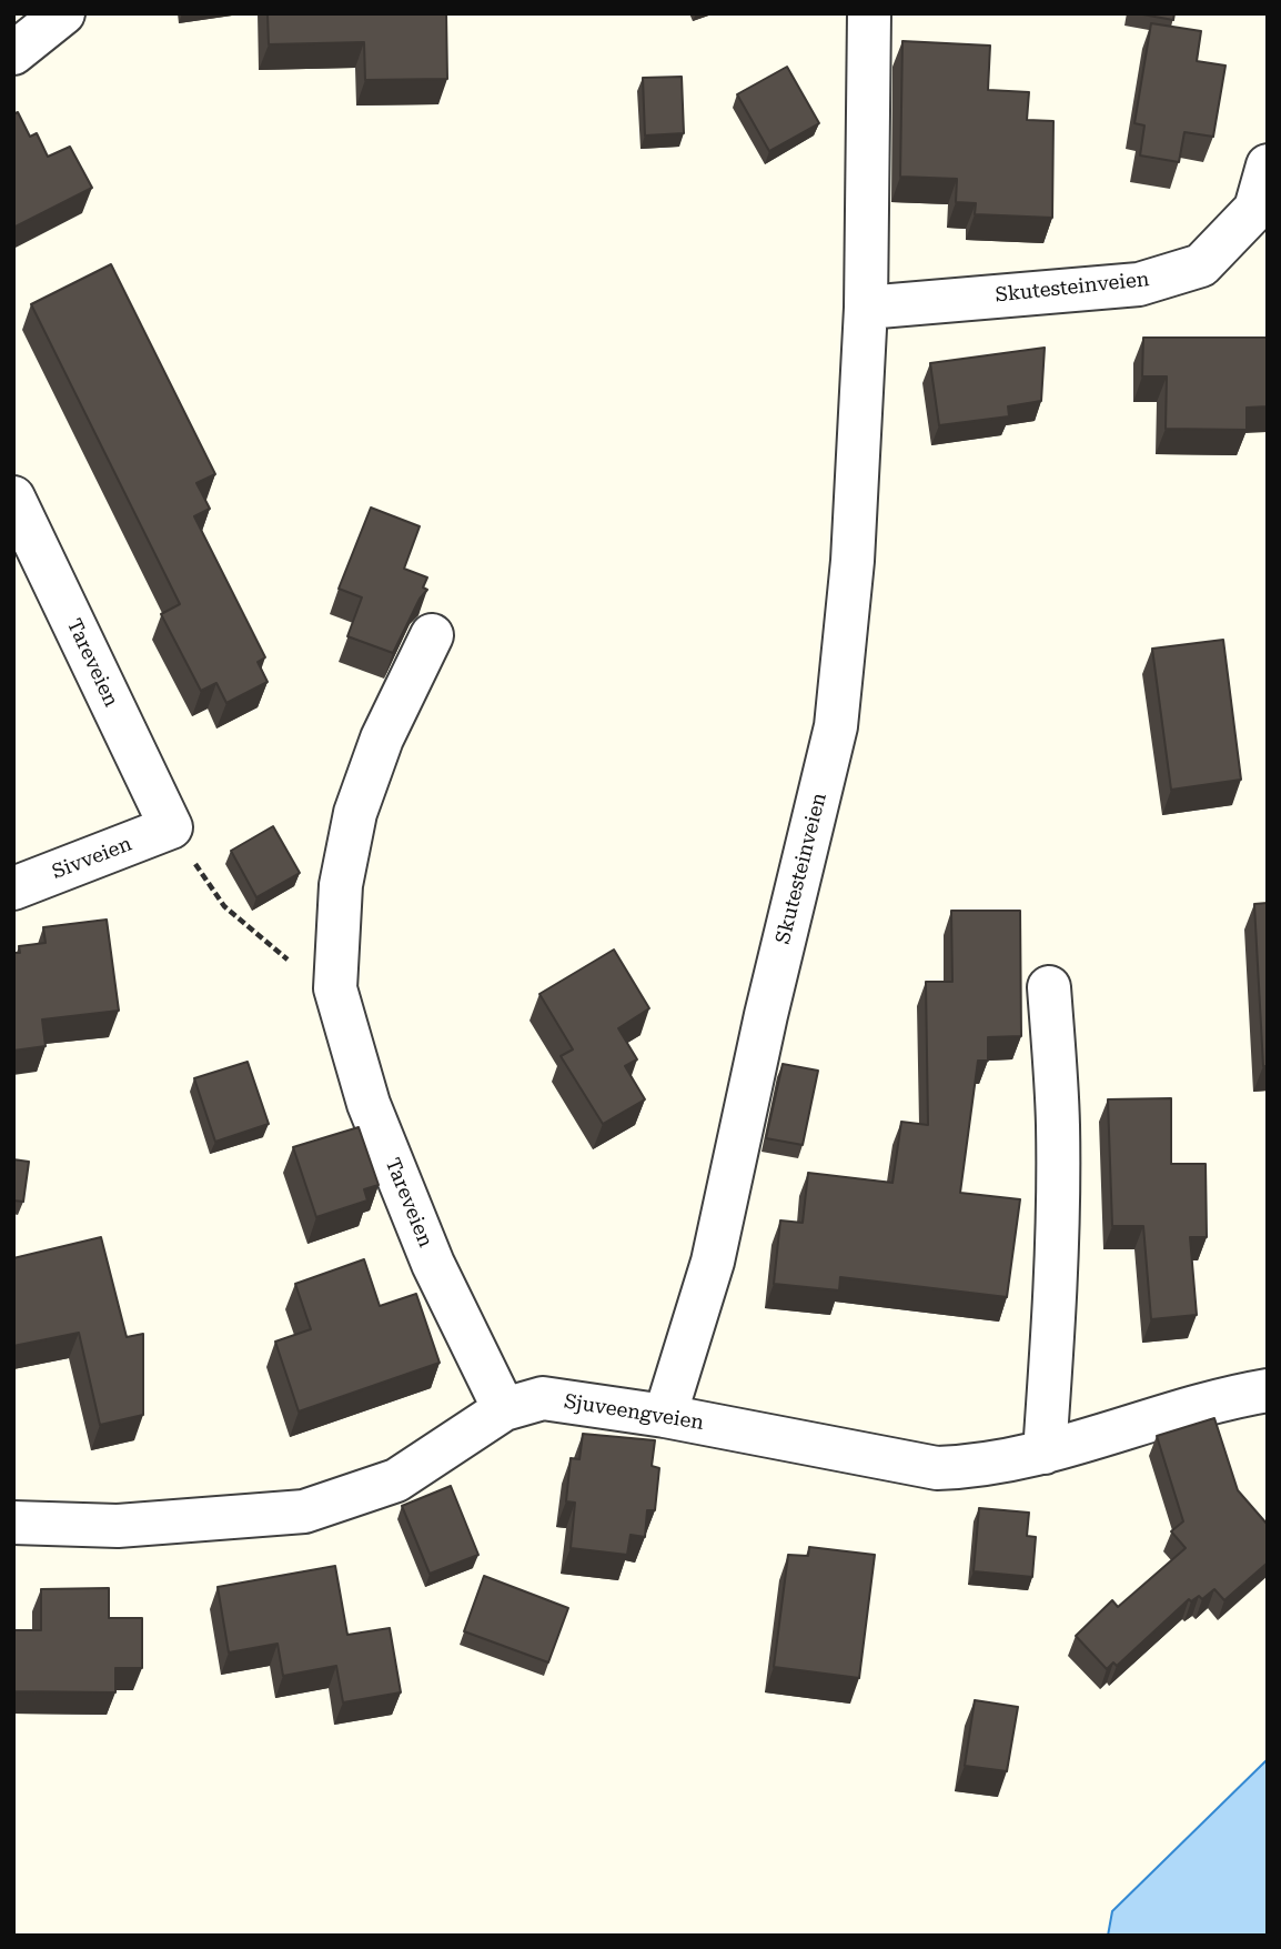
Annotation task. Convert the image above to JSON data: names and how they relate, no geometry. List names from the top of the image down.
{
  "streets": {
    "street": [
      "Skutesteinveien",
      "Tareveien",
      "Sivveien",
      "Sjuveengveien"
    ]
  },
  "crossings": [
    ["Skutesteinveien", "Sjuveengveien"],
    ["Tareveien", "Sivveien"],
    ["Tareveien", "Sjuveengveien"]
  ]
}
